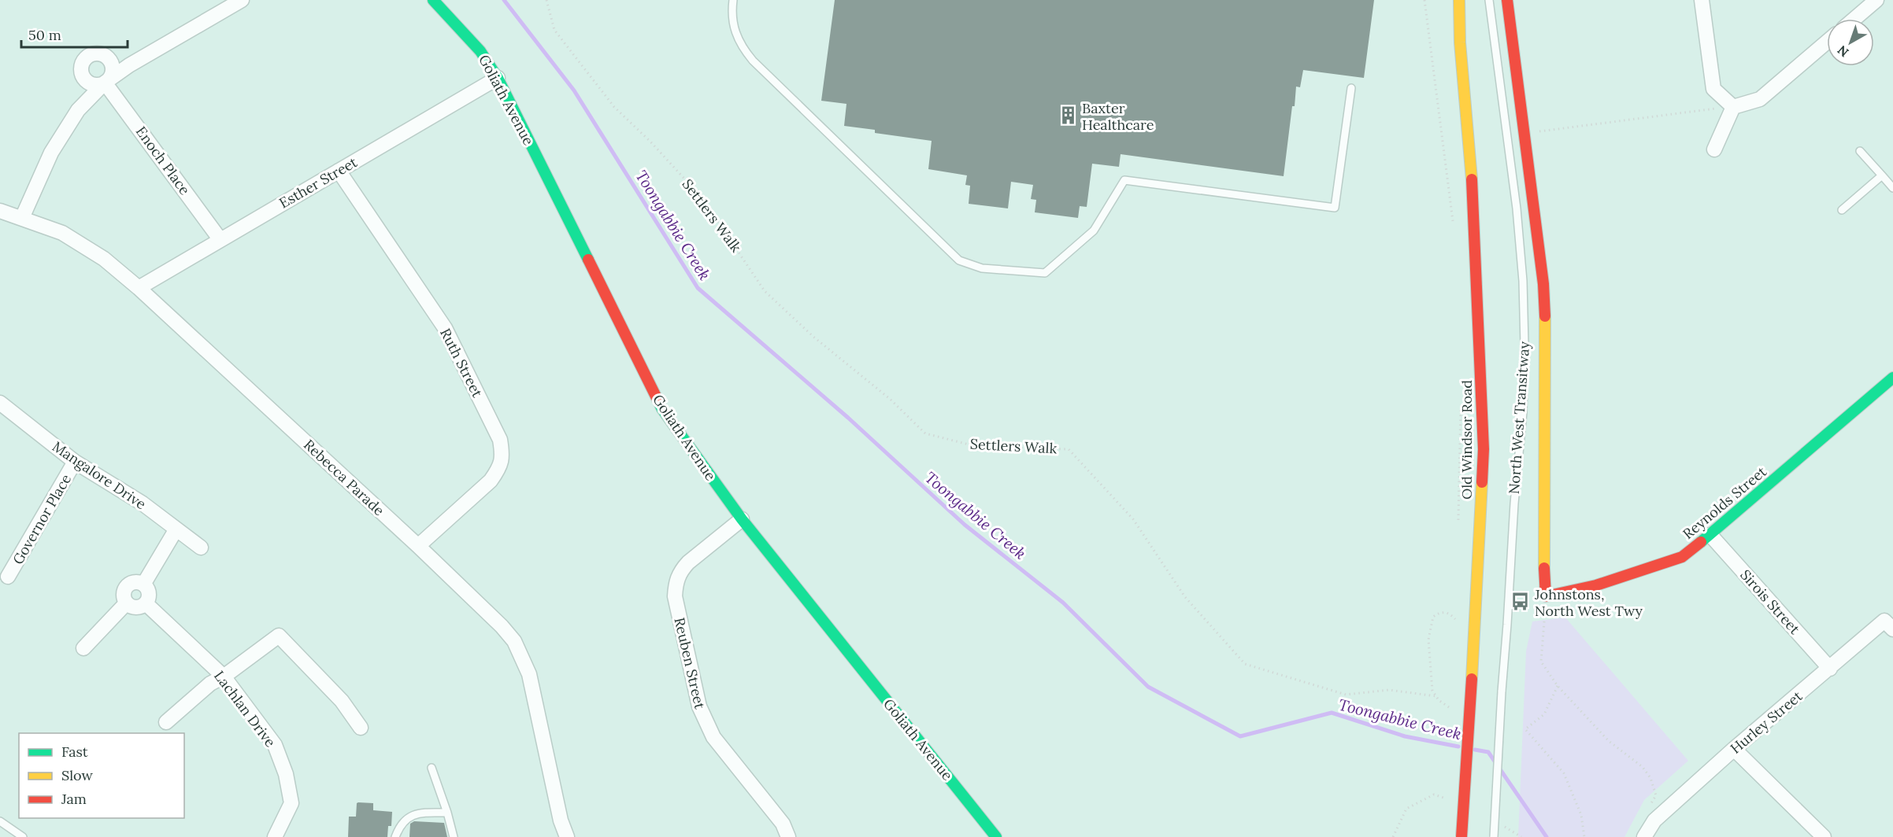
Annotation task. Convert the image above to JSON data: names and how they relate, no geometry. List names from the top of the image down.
{
  "streets": {
    "main road": ["Goliath Avenue", "Old Windsor Road", "Reynolds Street"],
    "street": [
      "Enoch Place",
      "Esther Street",
      "Ruth Street",
      "Mangalore Drive",
      "Rebecca Parade",
      "Governor Place",
      "Sirois Street",
      "Reuben Street",
      "Lachlan Drive",
      "Hurley Street"
    ],
    "lane": ["North West Transitway"],
    "path": ["Settlers Walk"]
  },
  "crossings": [
    ["Goliath Avenue", "Esther Street"],
    ["Goliath Avenue", "Reuben Street"],
    ["Enoch Place", "Esther Street"],
    ["Esther Street", "Ruth Street"],
    ["Esther Street", "Rebecca Parade"],
    ["Ruth Street", "Rebecca Parade"],
    ["Mangalore Drive", "Governor Place"],
    ["Reynolds Street", "Sirois Street"],
    ["Sirois Street", "Hurley Street"]
  ],
  "water": ["Toongabbie Creek"],
  "places": {
    "building": ["Baxter Healthcare"],
    "bus stop": ["Johnstons, North West Twy"]
  },
  "legend": ["Fast", "Slow", "Jam"],
  "scale_bar": "50 m",
  "north": "bottom left"
}
